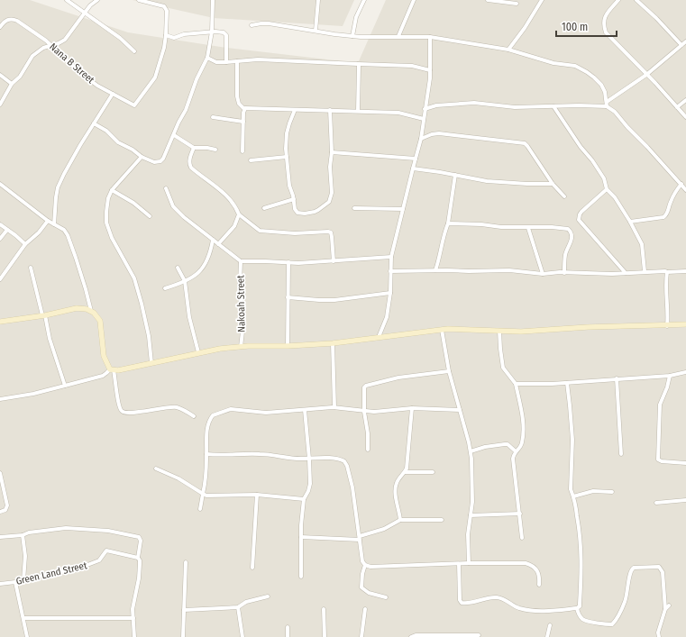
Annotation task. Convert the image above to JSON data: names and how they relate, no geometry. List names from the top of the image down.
{
  "streets": {
    "street": ["Nana B Street", "Nakoah Street", "Green Land Street"]
  },
  "scale_bar": "100 m"
}
